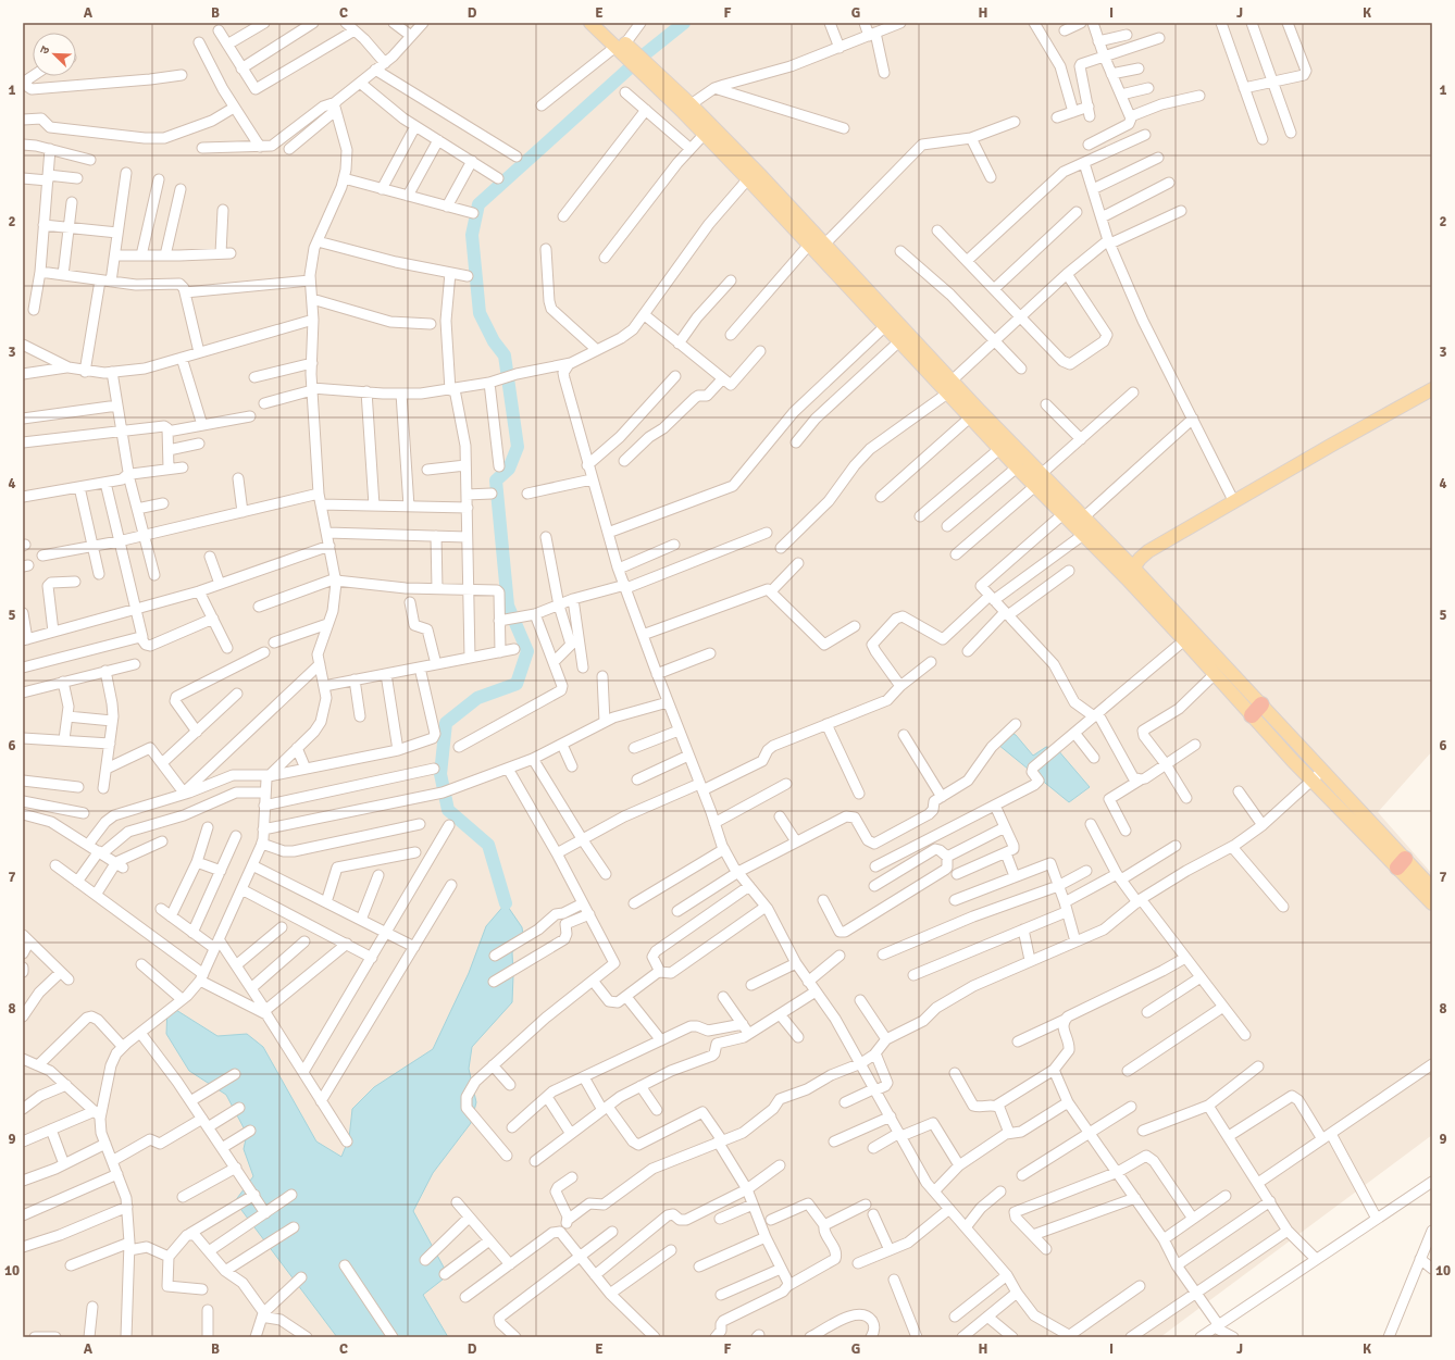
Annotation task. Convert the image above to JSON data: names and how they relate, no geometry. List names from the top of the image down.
{
  "north": "top left",
  "grid": {
    "columns": [
      "A",
      "B",
      "C",
      "D",
      "E",
      "F",
      "G",
      "H",
      "I",
      "J",
      "K"
    ],
    "rows": [
      "1",
      "2",
      "3",
      "4",
      "5",
      "6",
      "7",
      "8",
      "9",
      "10"
    ]
  }
}
